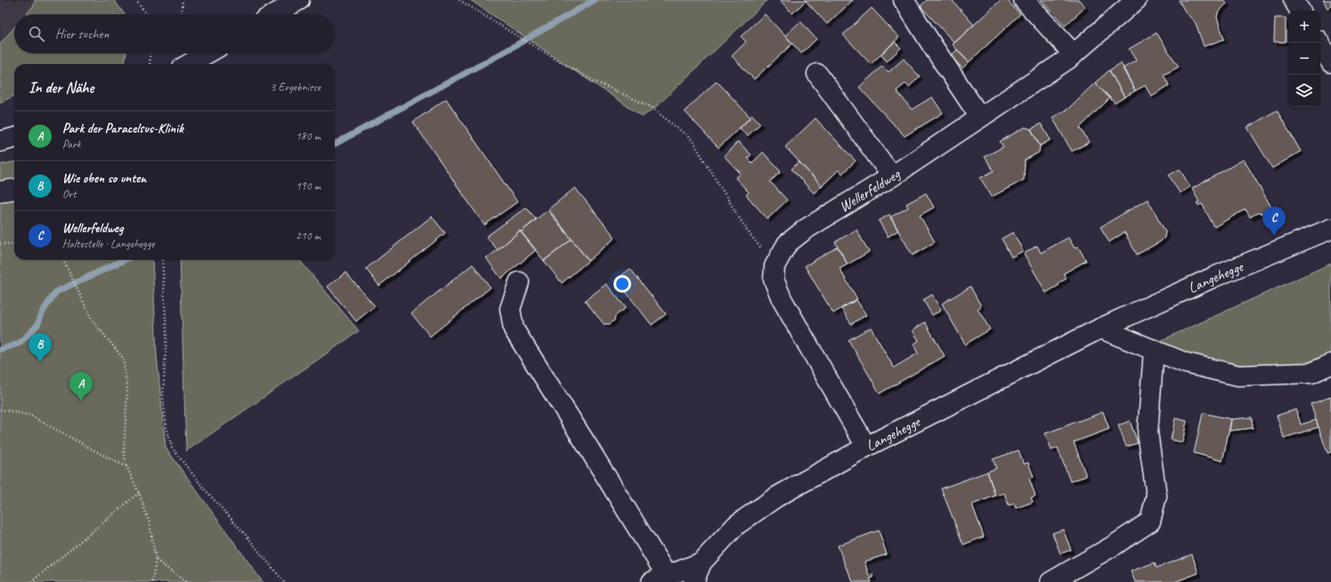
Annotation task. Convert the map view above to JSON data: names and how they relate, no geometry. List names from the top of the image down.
{
  "streets": {
    "street": ["Wellerfeldweg", "Langehegge"]
  },
  "page": {
    "map_buttons": ["+", "−"],
    "search": "Hier suchen",
    "heading": ["In der Nähe", "3 Ergebnisse"],
    "list": [
      {
        "mark": "A",
        "name": "Park der Paracelsus-Klinik",
        "note": "Park",
        "value": "180 m"
      },
      {
        "mark": "B",
        "name": "Wie oben so unten",
        "note": "Ort",
        "value": "190 m"
      },
      {
        "mark": "C",
        "name": "Wellerfeldweg",
        "note": "Haltestelle · Langehegge",
        "value": "210 m"
      }
    ],
    "pins": ["C", "B", "A"]
  }
}
